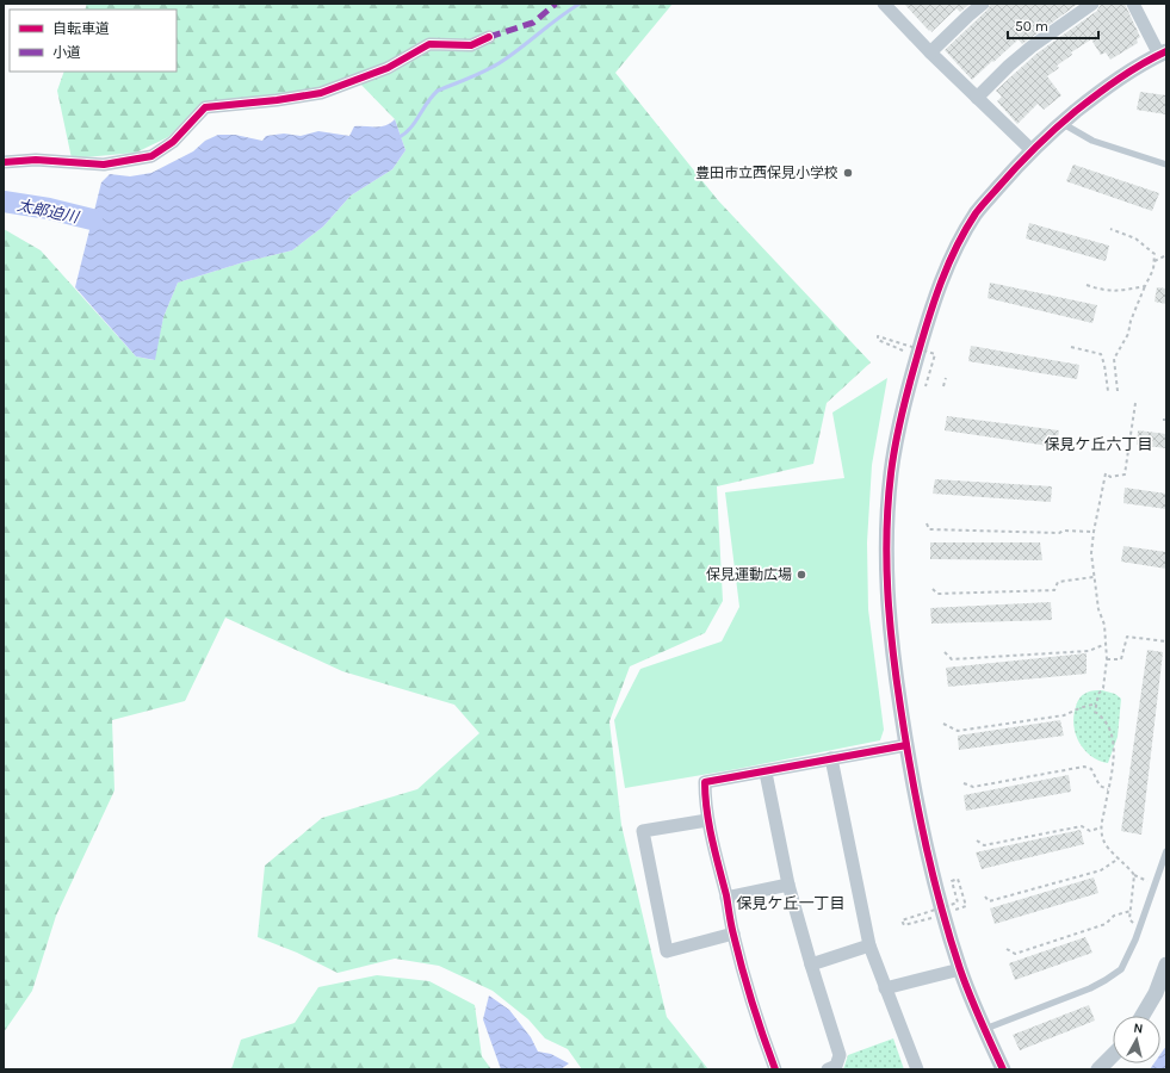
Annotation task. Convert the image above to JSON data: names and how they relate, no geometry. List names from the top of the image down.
{
  "districts": ["保見ケ丘六丁目", "保見ケ丘一丁目"],
  "water": ["太郎迫川"],
  "places": ["豊田市立西保見小学校", "保見運動広場"],
  "legend": ["自転車道", "小道"],
  "scale_bar": "50 m",
  "north": "top"
}
